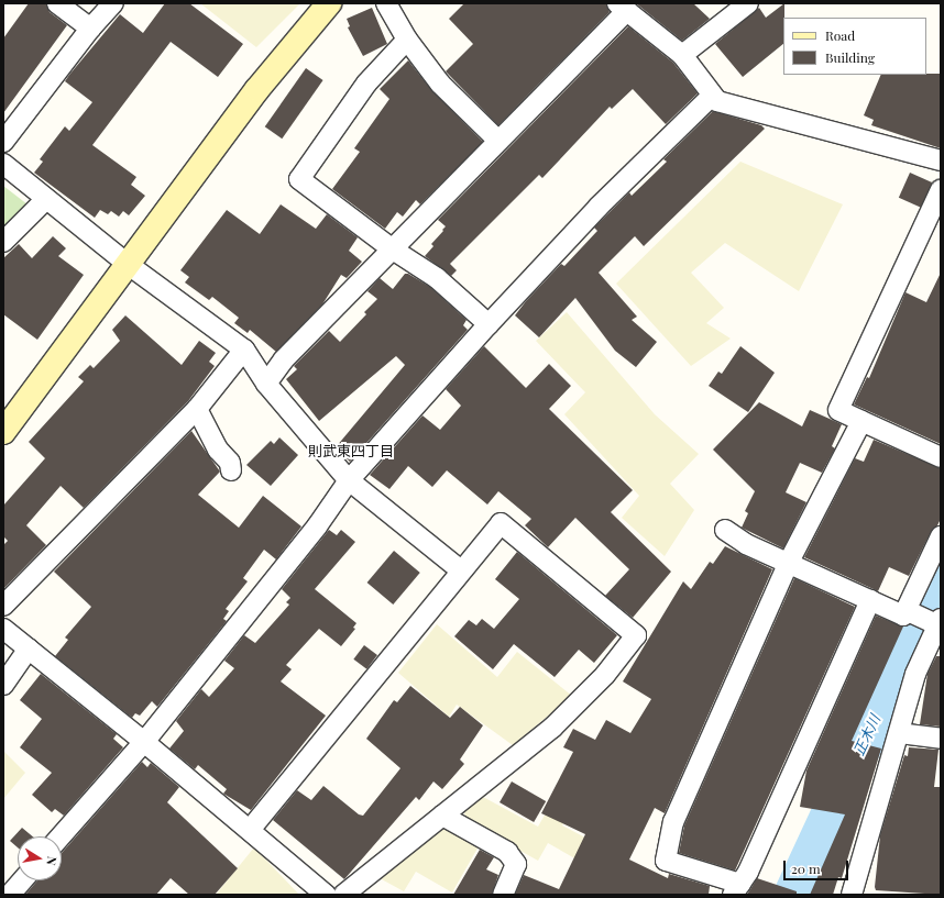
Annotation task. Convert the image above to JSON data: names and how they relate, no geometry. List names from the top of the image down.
{
  "districts": ["則武東四丁目"],
  "water": ["正木川"],
  "legend": ["Road", "Building"],
  "scale_bar": "20 m",
  "north": "right"
}
